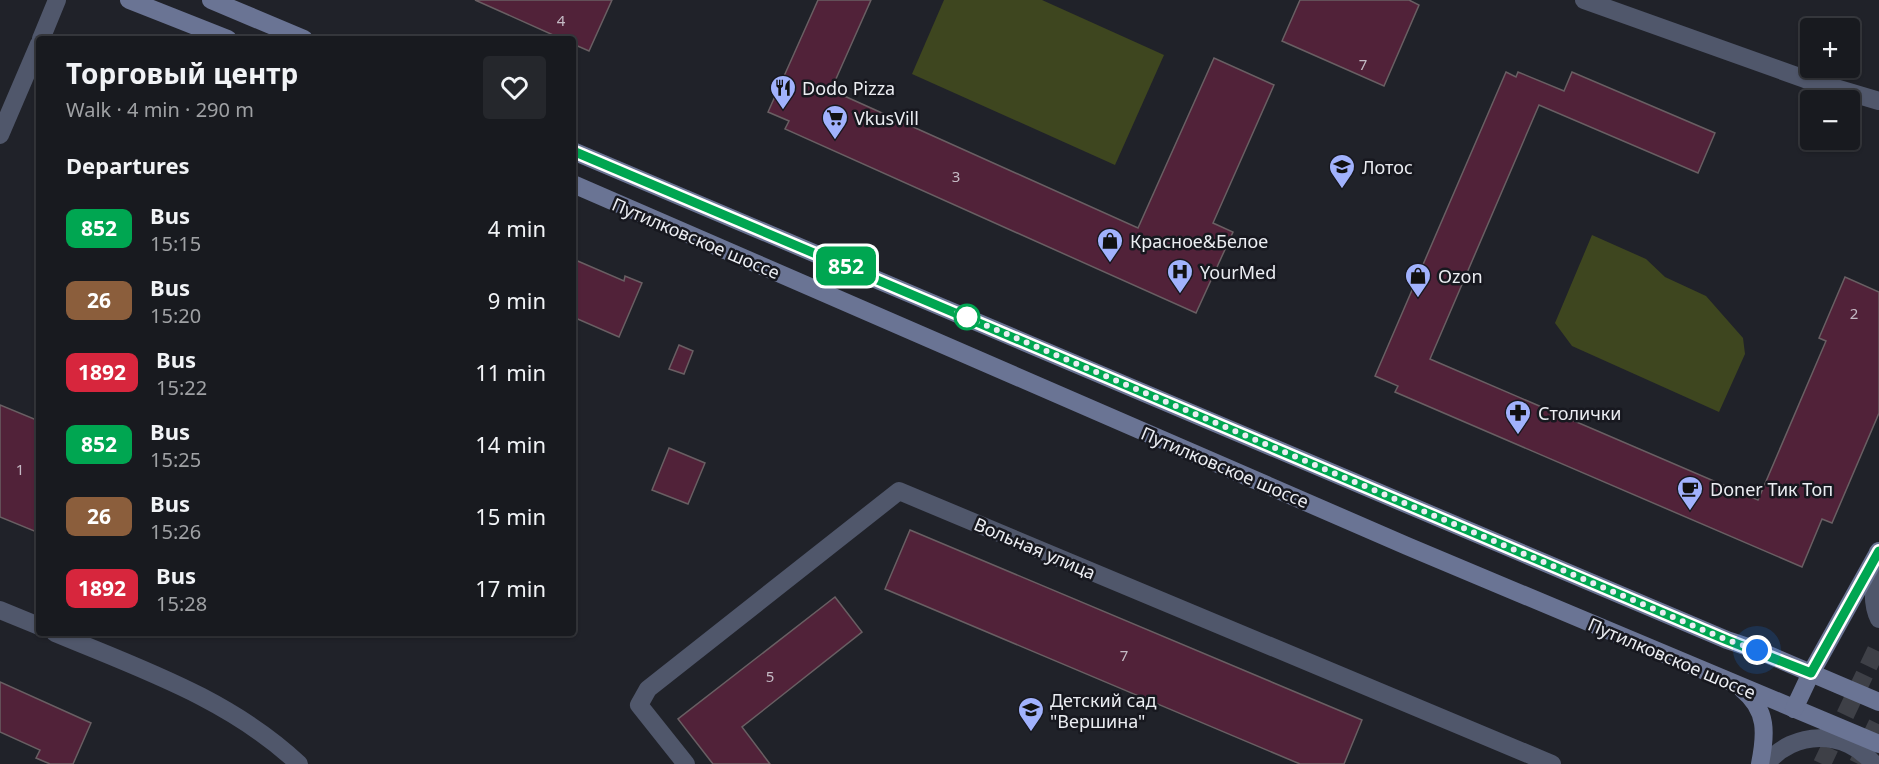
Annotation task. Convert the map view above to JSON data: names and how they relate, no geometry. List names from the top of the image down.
{
  "streets": {
    "main road": ["Путилковское шоссе"],
    "street": ["Вольная улица"]
  },
  "places": {
    "restaurant": ["Dodo Pizza"],
    "supermarket": ["VkusVill"],
    "school or university": ["Лотос", "Детский сад \"Вершина\""],
    "shop": ["Красное&Белое", "Ozon"],
    "hospital": ["YourMed"],
    "pharmacy": ["Столички"],
    "cafe": ["Doner Тик Топ"]
  },
  "lines": ["bus line 852"],
  "house_numbers": [
    "4",
    "7",
    "3",
    "2",
    "1",
    "7",
    "5"
  ],
  "page": {
    "on_map": "852",
    "map_buttons": ["+", "−"],
    "heading": [
      ["Торговый центр", "Walk · 4 min · 290 m"],
      "Departures"
    ],
    "list": [
      {
        "mark": "852",
        "name": "Bus",
        "note": "15:15",
        "value": "4 min"
      },
      {
        "mark": "26",
        "name": "Bus",
        "note": "15:20",
        "value": "9 min"
      },
      {
        "mark": "1892",
        "name": "Bus",
        "note": "15:22",
        "value": "11 min"
      },
      {
        "mark": "852",
        "name": "Bus",
        "note": "15:25",
        "value": "14 min"
      },
      {
        "mark": "26",
        "name": "Bus",
        "note": "15:26",
        "value": "15 min"
      },
      {
        "mark": "1892",
        "name": "Bus",
        "note": "15:28",
        "value": "17 min"
      }
    ]
  }
}
